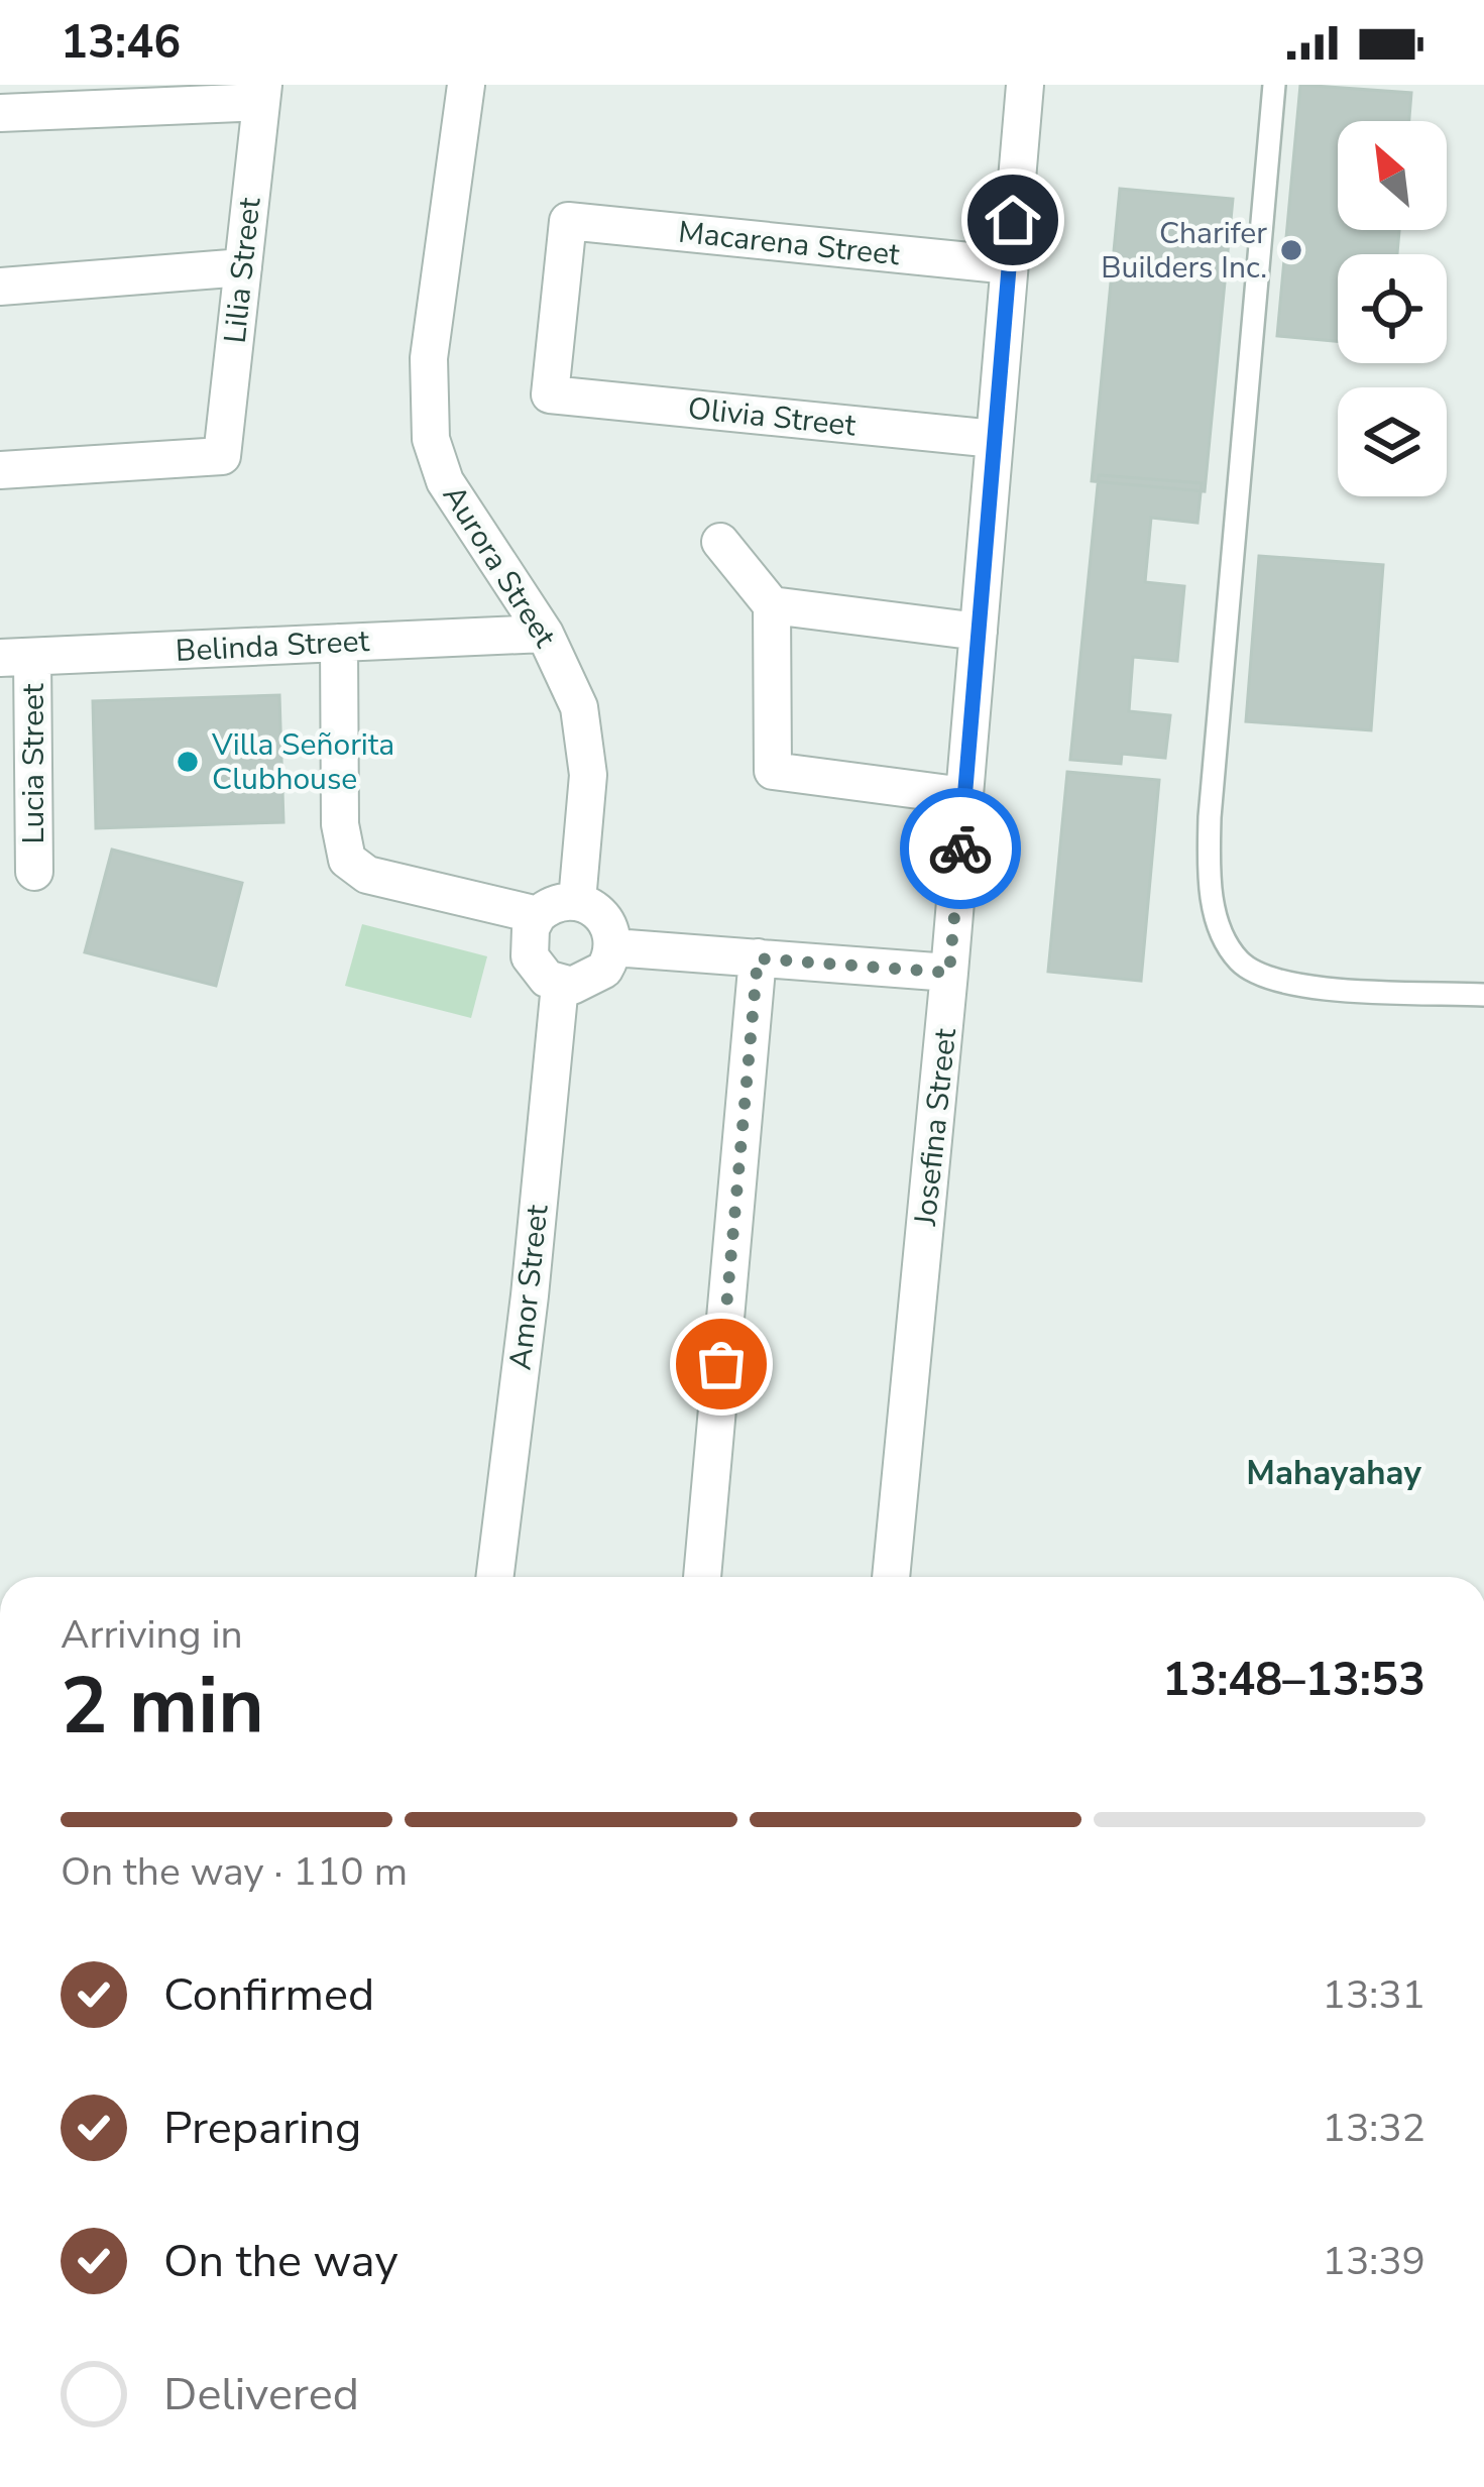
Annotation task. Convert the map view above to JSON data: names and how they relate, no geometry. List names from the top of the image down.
{
  "streets": {
    "street": [
      "Macarena Street",
      "Lilia Street",
      "Olivia Street",
      "Aurora Street",
      "Belinda Street",
      "Lucia Street",
      "Josefina Street",
      "Amor Street"
    ]
  },
  "crossings": [
    ["Macarena Street", "Olivia Street"],
    ["Macarena Street", "Josefina Street"],
    ["Olivia Street", "Josefina Street"],
    ["Aurora Street", "Belinda Street"],
    ["Aurora Street", "Amor Street"],
    ["Belinda Street", "Lucia Street"]
  ],
  "districts": ["Mahayahay"],
  "places": ["Charifer Builders Inc.", "Villa Señorita Clubhouse"],
  "north": "top left",
  "page": {
    "status": "13:46",
    "heading": ["2 min", "Arriving in", "13:48–13:53"],
    "bar": "On the way · 110 m",
    "list": [
      ["Confirmed", "13:31"],
      ["Preparing", "13:32"],
      ["On the way", "13:39"],
      "Delivered"
    ]
  }
}
